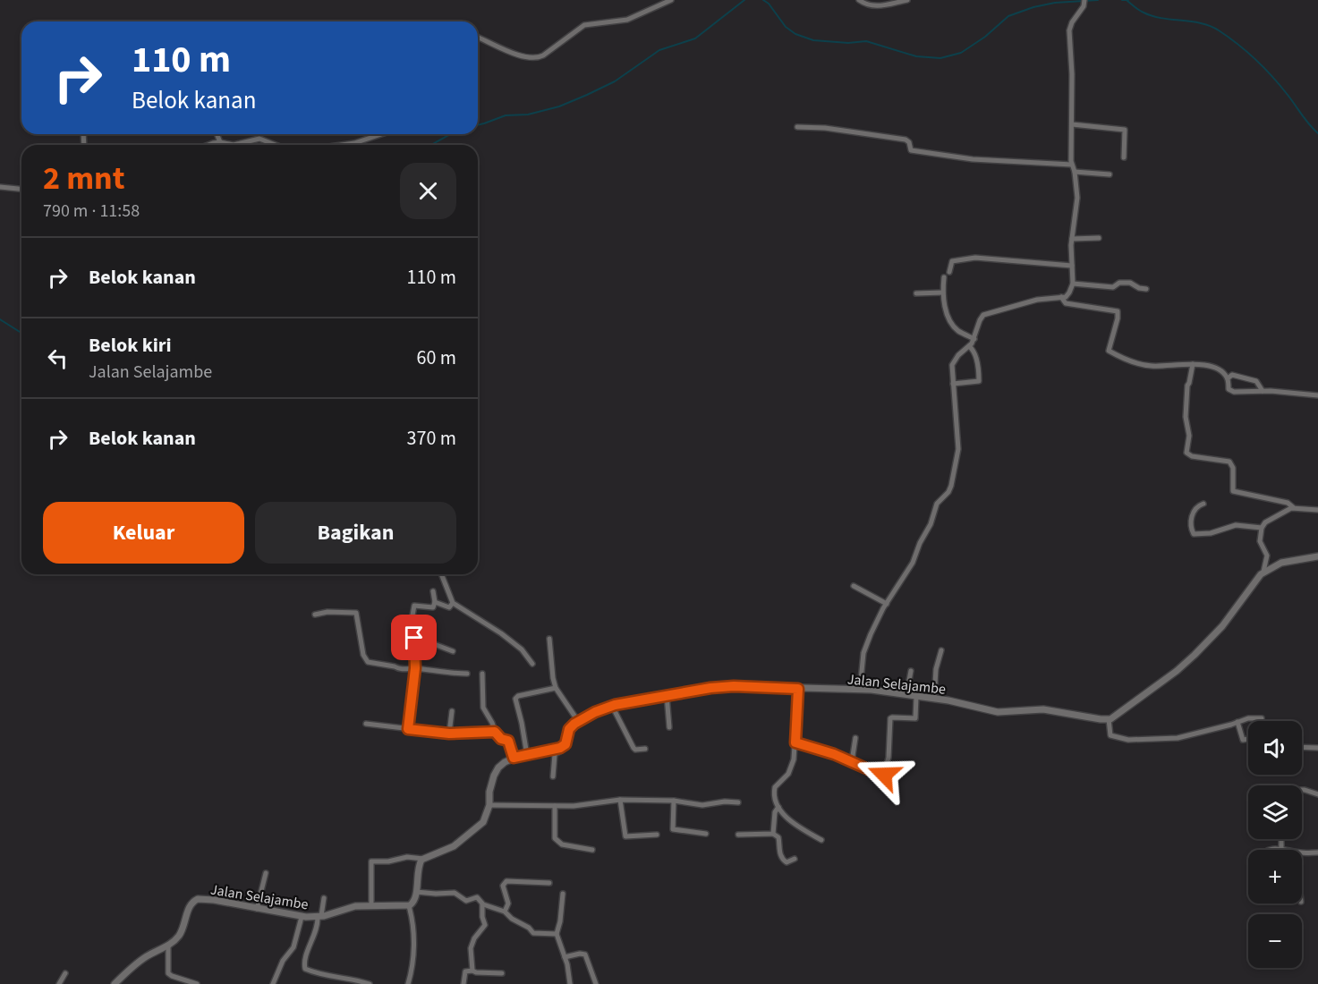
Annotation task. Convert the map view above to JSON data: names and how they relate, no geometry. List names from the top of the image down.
{
  "streets": {
    "street": ["Jalan Selajambe"]
  },
  "page": {
    "turn": ["110 m", "Belok kanan"],
    "heading": ["2 mnt", "790 m · 11:58"],
    "list": [
      {
        "name": "Belok kanan",
        "value": "110 m"
      },
      {
        "name": "Belok kiri",
        "note": "Jalan Selajambe",
        "value": "60 m"
      },
      {
        "name": "Belok kanan",
        "value": "370 m"
      }
    ],
    "buttons": ["Keluar", "Bagikan"],
    "map_buttons": ["+", "−"]
  }
}
